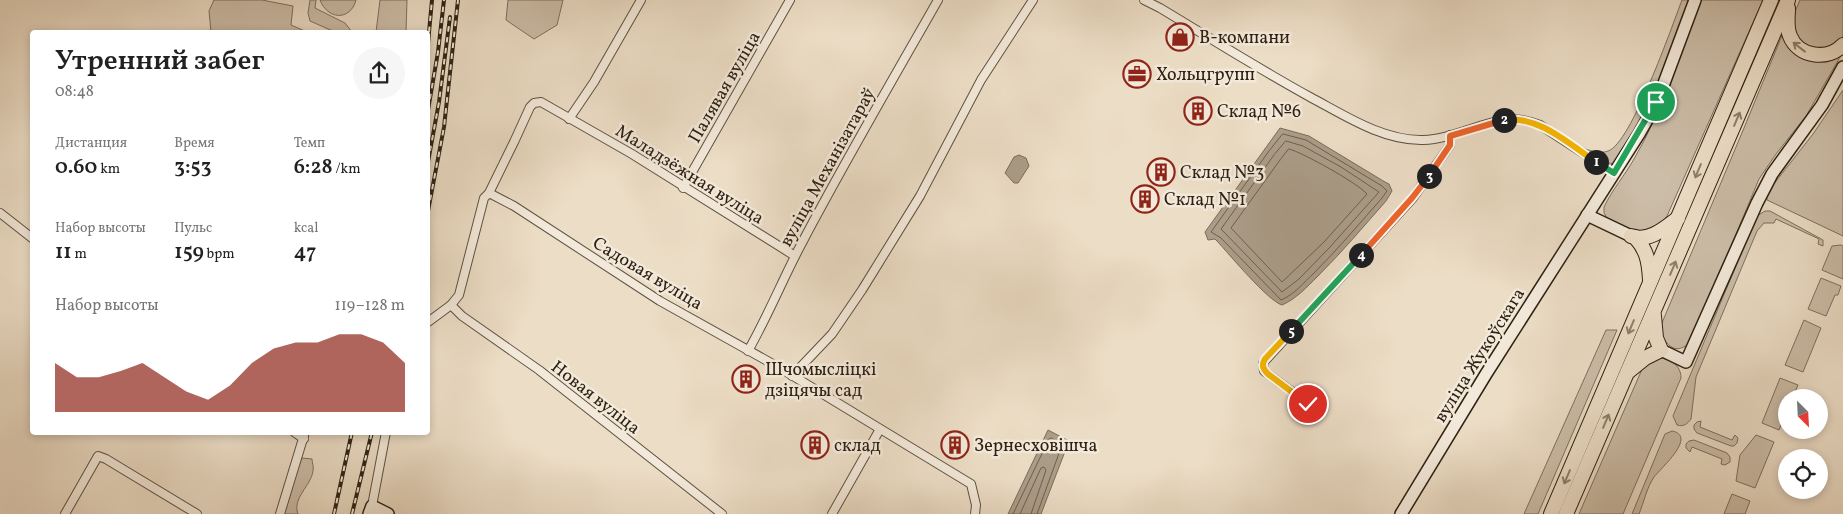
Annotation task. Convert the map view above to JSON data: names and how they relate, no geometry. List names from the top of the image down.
{
  "streets": {
    "street": [
      "Палявая вуліца",
      "вуліца Механізатараў",
      "Маладзёжная вуліца",
      "Садовая вуліца",
      "вуліца Жукоўскага",
      "Новая вуліца"
    ]
  },
  "crossings": [
    ["Палявая вуліца", "Маладзёжная вуліца"],
    ["вуліца Механізатараў", "Маладзёжная вуліца"],
    ["вуліца Механізатараў", "Садовая вуліца"],
    ["Маладзёжная вуліца", "Садовая вуліца"]
  ],
  "places": {
    "shop": ["В-компани"],
    "office": ["Хольцгрупп"],
    "building": [
      "Склад №6",
      "Склад №3",
      "Склад №1",
      "Шчомысліцкі дзіцячы сад",
      "склад",
      "Зернесховішча"
    ]
  },
  "north": "bottom right",
  "page": {
    "heading": ["Утренний забег", "08:48"],
    "pins": [
      "2",
      "1",
      "3",
      "4",
      "5"
    ],
    "stats": [
      ["Дистанция", "0.60 km"],
      ["Время", "3:53"],
      ["Темп", "6:28 /km"],
      ["Набор высоты", "11 m"],
      ["Пульс", "159 bpm"],
      ["kcal", "47"]
    ],
    "chart": ["Набор высоты", "119–128 m"]
  }
}
